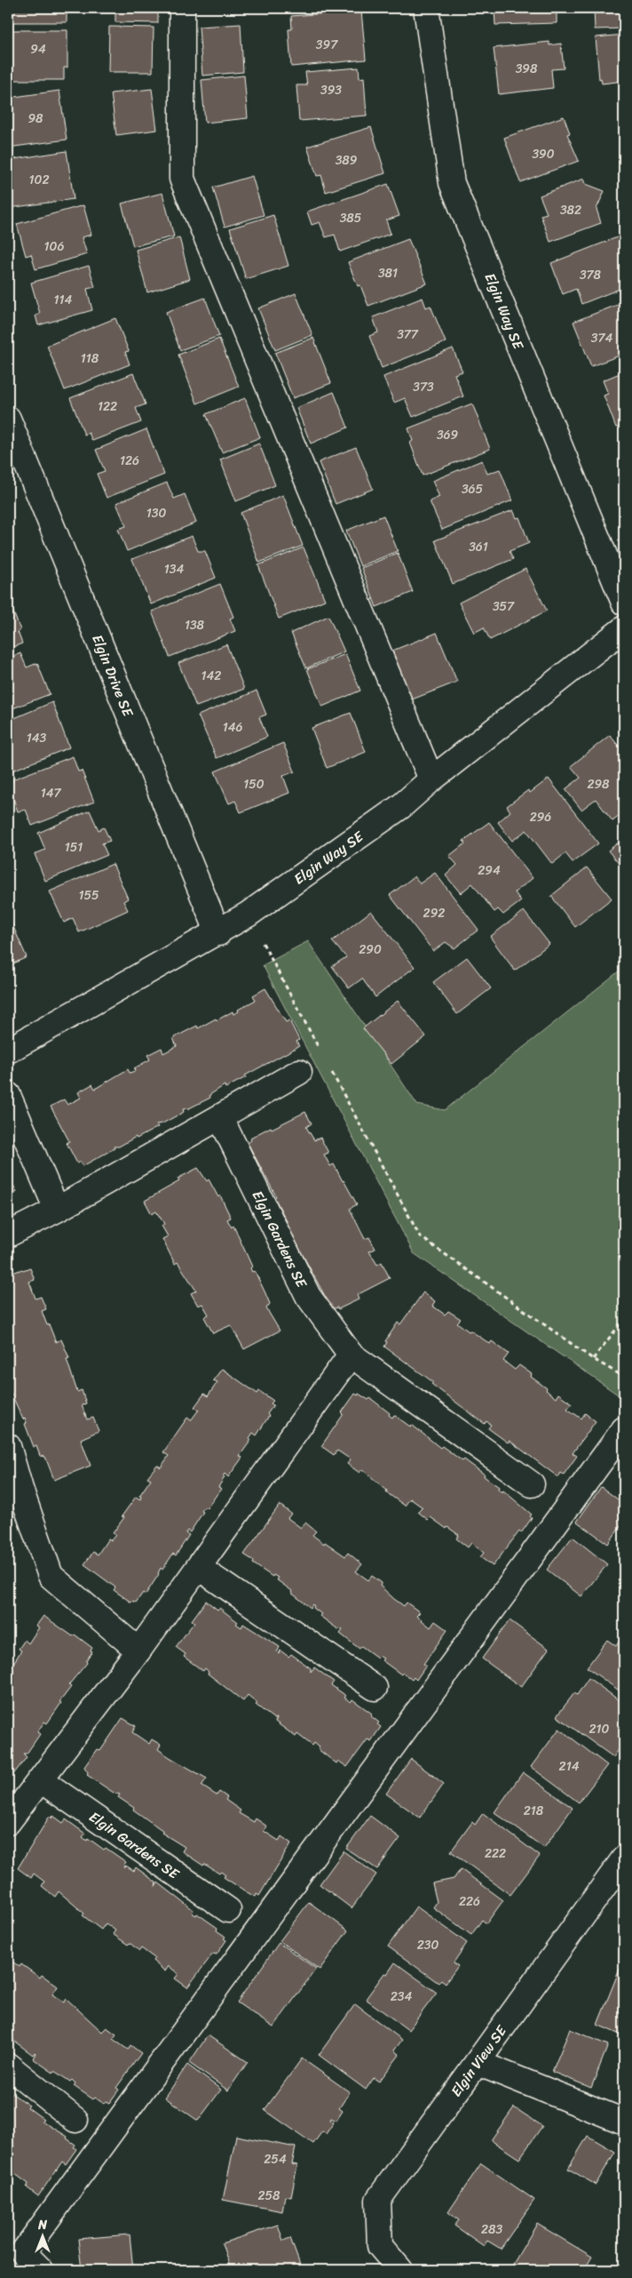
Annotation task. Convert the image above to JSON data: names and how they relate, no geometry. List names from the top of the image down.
{
  "streets": {
    "street": [
      "Elgin Way SE",
      "Elgin Drive SE",
      "Elgin Gardens SE",
      "Elgin View SE"
    ]
  },
  "crossings": [
    ["Elgin Way SE", "Elgin Drive SE"]
  ],
  "house_numbers": [
    "397",
    "94",
    "398",
    "393",
    "98",
    "390",
    "389",
    "102",
    "382",
    "385",
    "106",
    "381",
    "378",
    "114",
    "377",
    "374",
    "118",
    "373",
    "122",
    "369",
    "126",
    "365",
    "130",
    "361",
    "134",
    "357",
    "138",
    "142",
    "146",
    "143",
    "150",
    "298",
    "147",
    "296",
    "151",
    "294",
    "155",
    "292",
    "290",
    "210",
    "214",
    "218",
    "222",
    "226",
    "230",
    "234",
    "254",
    "258",
    "283"
  ],
  "north": "top"
}
